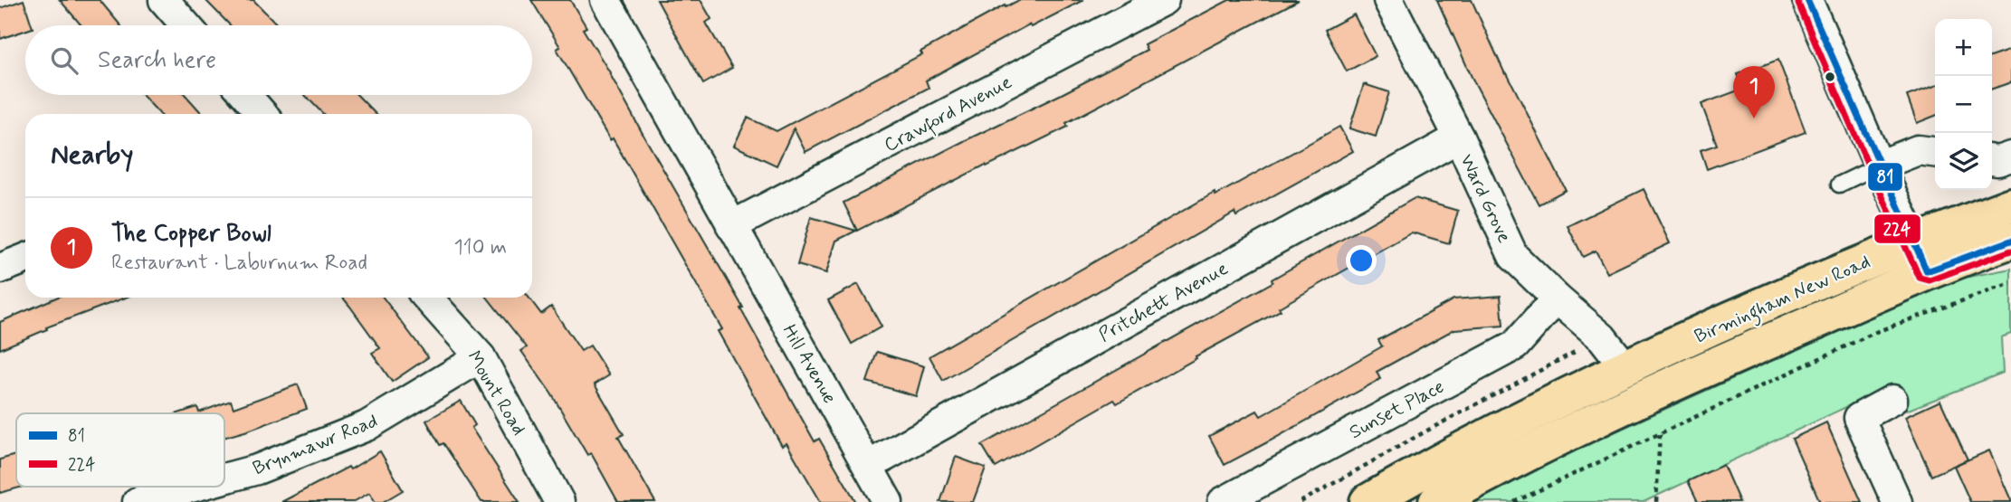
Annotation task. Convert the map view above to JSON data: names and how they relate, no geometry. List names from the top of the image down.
{
  "streets": {
    "highway": ["Birmingham New Road"],
    "street": [
      "Crawford Avenue",
      "Ward Grove",
      "Pritchett Avenue",
      "Hill Avenue",
      "Mount Road",
      "Sunset Place",
      "Brynmawr Road"
    ]
  },
  "crossings": [
    ["Crawford Avenue", "Hill Avenue"],
    ["Ward Grove", "Birmingham New Road"],
    ["Ward Grove", "Pritchett Avenue"],
    ["Ward Grove", "Sunset Place"],
    ["Pritchett Avenue", "Hill Avenue"],
    ["Mount Road", "Brynmawr Road"]
  ],
  "lines": ["transit line 81", "transit line 224"],
  "legend": ["81", "224"],
  "page": {
    "map_buttons": ["+", "−"],
    "search": "Search here",
    "pins": "1",
    "heading": "Nearby",
    "list": [
      {
        "mark": "1",
        "name": "The Copper Bowl",
        "note": "Restaurant · Laburnum Road",
        "value": "110 m"
      }
    ]
  }
}
